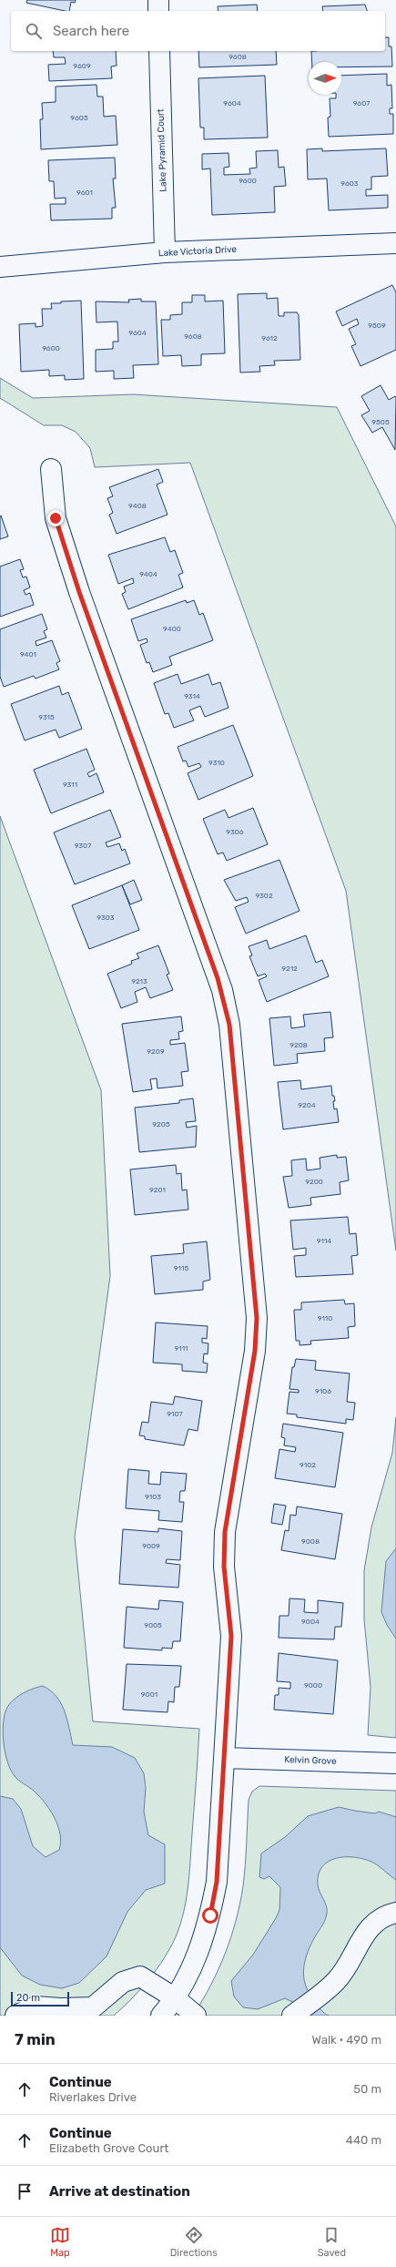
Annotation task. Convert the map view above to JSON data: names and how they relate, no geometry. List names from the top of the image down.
{
  "streets": {
    "street": ["Lake Pyramid Court", "Lake Victoria Drive", "Kelvin Grove"]
  },
  "crossings": [
    ["Lake Pyramid Court", "Lake Victoria Drive"]
  ],
  "house_numbers": [
    "9608",
    "9609",
    "9604",
    "9607",
    "9605",
    "9600",
    "9603",
    "9601",
    "9509",
    "9604",
    "9608",
    "9612",
    "9600",
    "9505",
    "9408",
    "9404",
    "9400",
    "9401",
    "9314",
    "9315",
    "9310",
    "9311",
    "9306",
    "9307",
    "9302",
    "9303",
    "9212",
    "9213",
    "9208",
    "9209",
    "9204",
    "9205",
    "9200",
    "9201",
    "9114",
    "9115",
    "9110",
    "9111",
    "9106",
    "9107",
    "9102",
    "9103",
    "9008",
    "9009",
    "9004",
    "9005",
    "9000",
    "9001"
  ],
  "scale_bar": "20 m",
  "north": "right",
  "page": {
    "search": "Search here",
    "scale": "20 m",
    "heading": ["7 min", "Walk · 490 m"],
    "list": [
      ["Continue", "Riverlakes Drive", "50 m"],
      ["Continue", "Elizabeth Grove Court", "440 m"],
      "Arrive at destination"
    ],
    "nav": ["Map", "Directions", "Saved"]
  }
}
